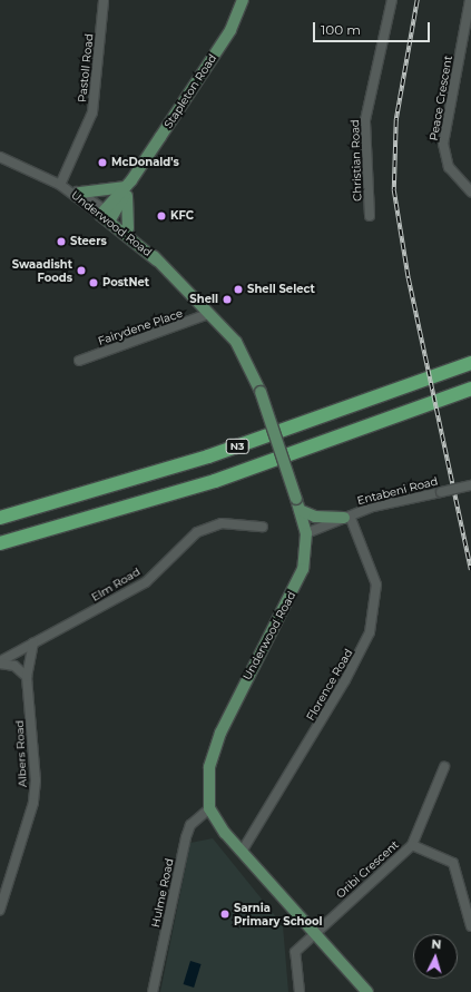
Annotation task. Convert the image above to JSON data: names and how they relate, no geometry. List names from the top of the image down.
{
  "streets": {
    "highway": ["N3"],
    "main road": ["Stapleton Road", "Underwood Road"],
    "street": [
      "Pastoll Road",
      "Peace Crescent",
      "Christian Road",
      "Fairydene Place",
      "Entabeni Road",
      "Elm Road",
      "Florence Road",
      "Albers Road",
      "Oribi Crescent",
      "Hulme Road"
    ]
  },
  "crossings": [
    ["Pastoll Road", "Underwood Road"],
    ["Stapleton Road", "Underwood Road"],
    ["Underwood Road", "Fairydene Place"],
    ["Underwood Road", "Entabeni Road"],
    ["Underwood Road", "Hulme Road"],
    ["Entabeni Road", "Florence Road"],
    ["Elm Road", "Albers Road"]
  ],
  "places": [
    "McDonald's",
    "KFC",
    "Steers",
    "Swaadisht Foods",
    "PostNet",
    "Shell Select",
    "Shell",
    "Sarnia Primary School"
  ],
  "scale_bar": "100 m",
  "north": "top"
}
